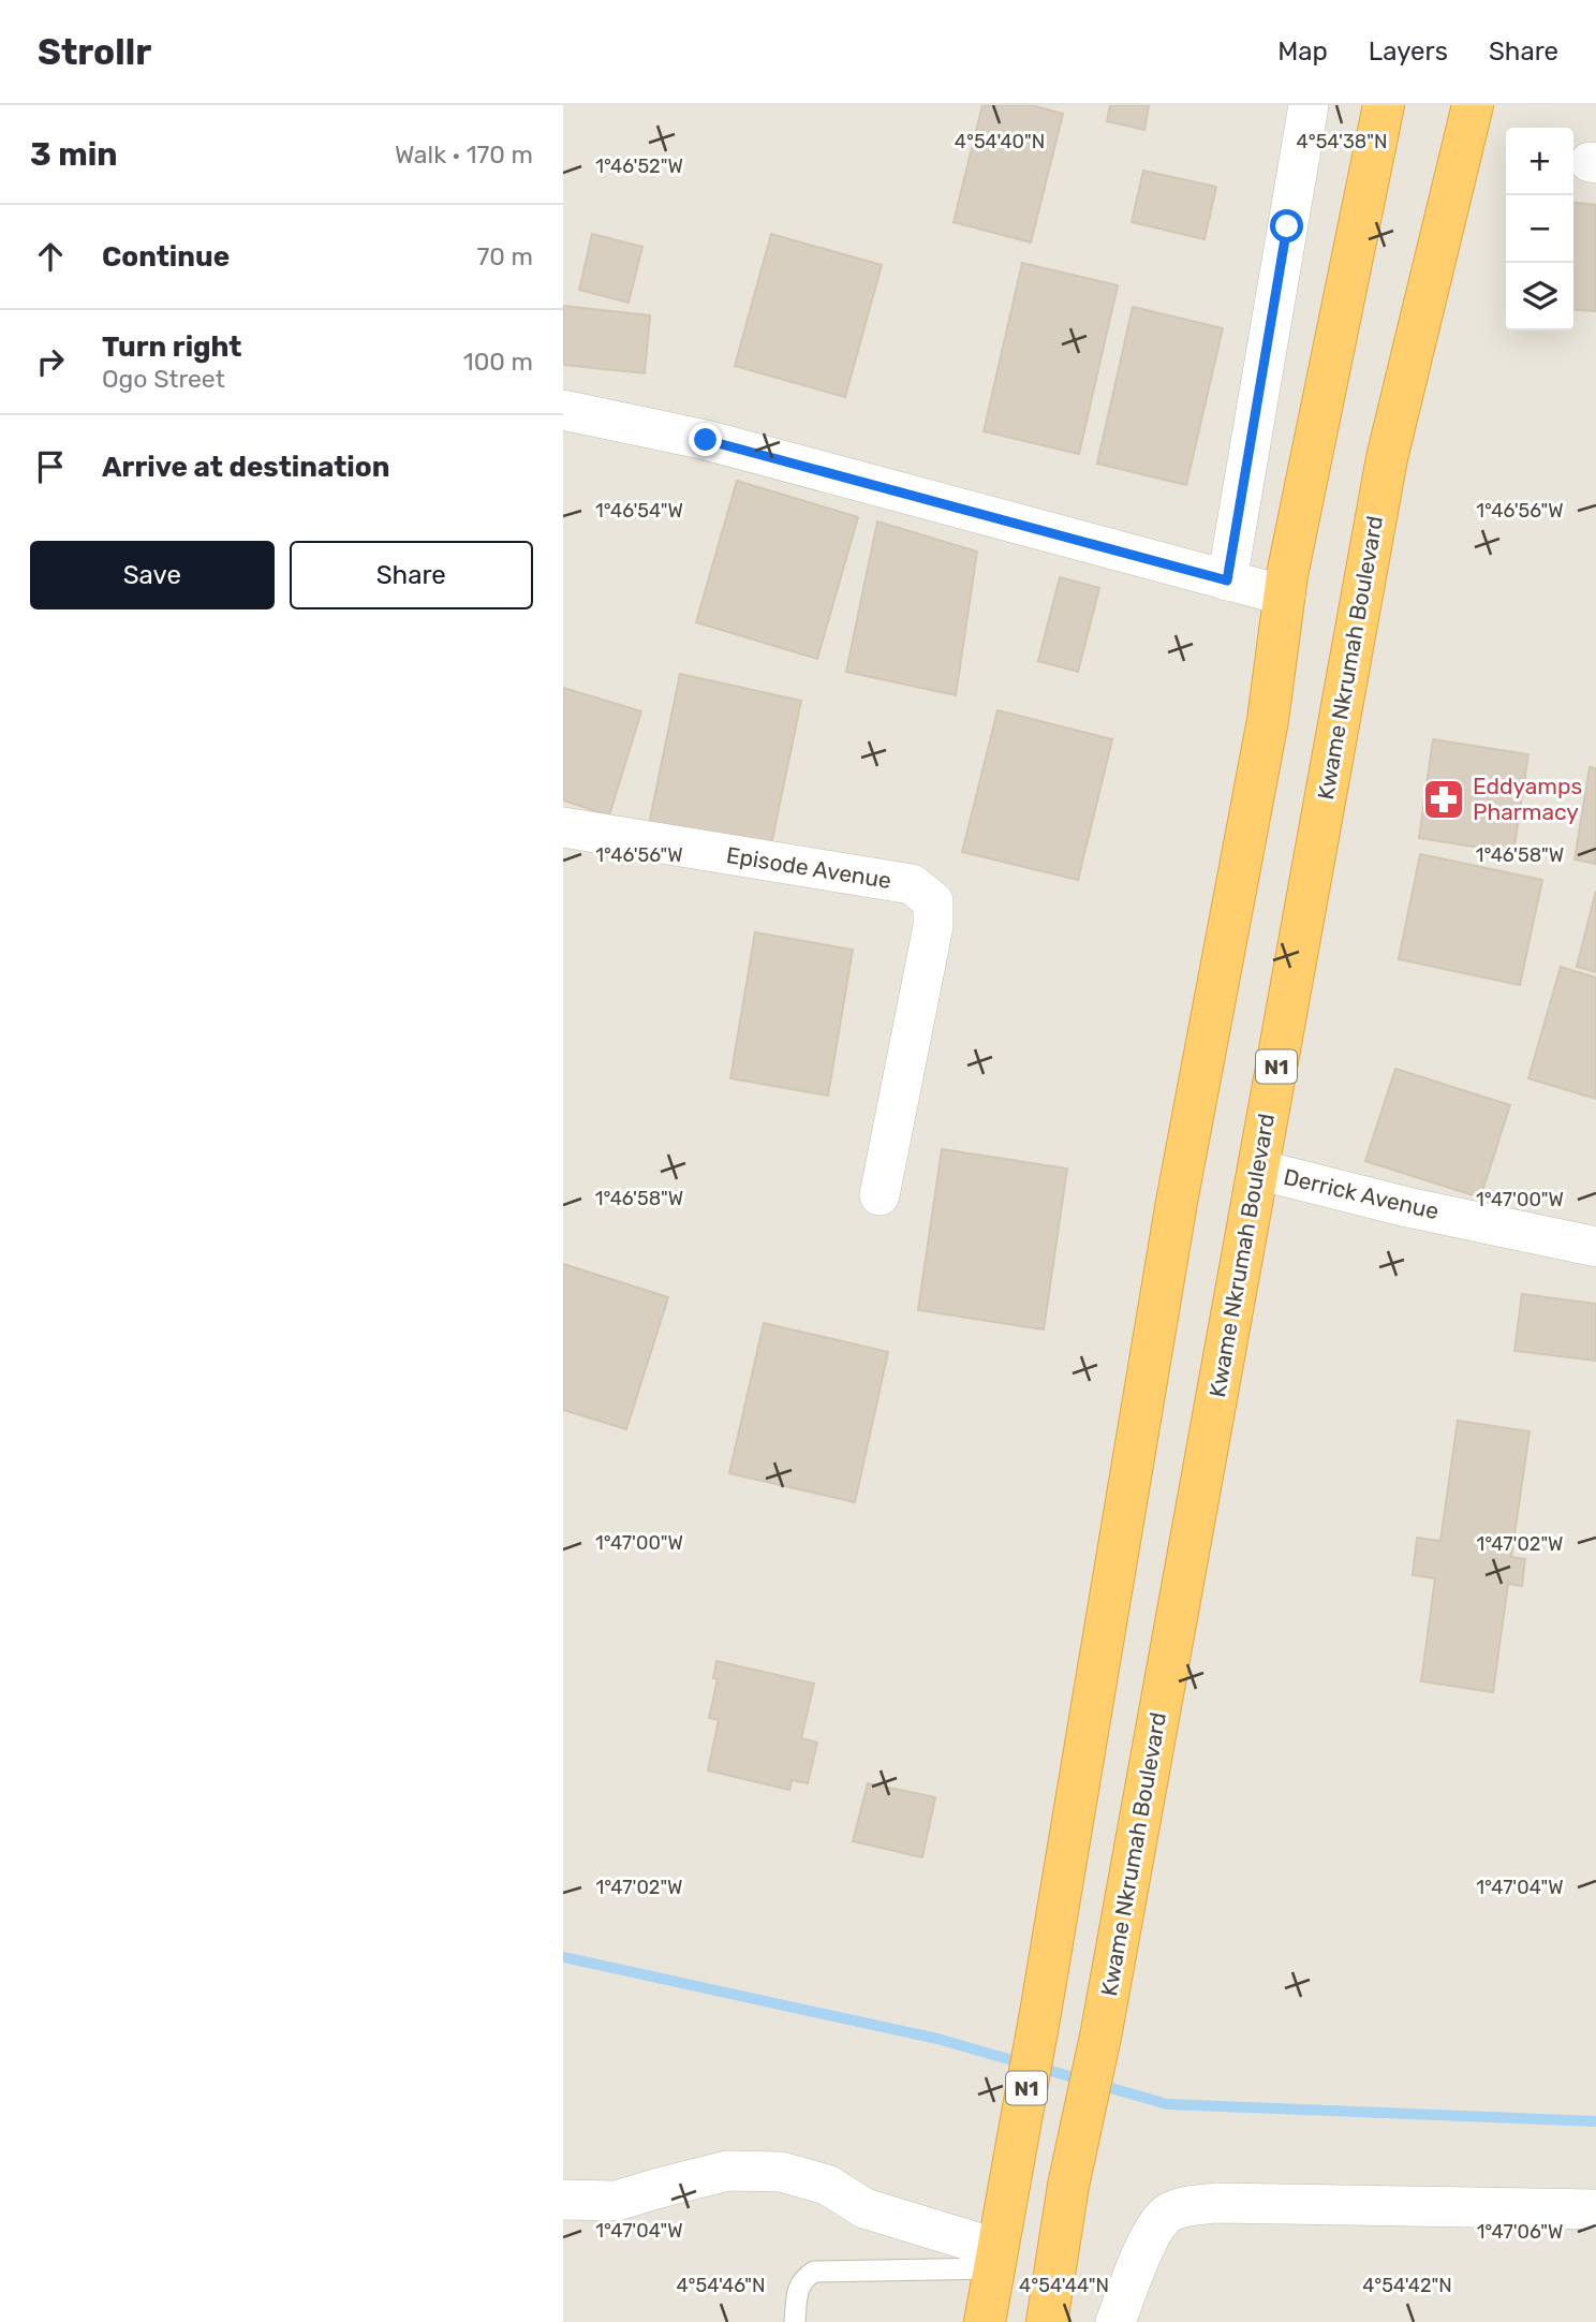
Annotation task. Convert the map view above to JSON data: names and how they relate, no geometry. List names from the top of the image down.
{
  "streets": {
    "highway": ["Kwame Nkrumah Boulevard", "N1"],
    "street": ["Episode Avenue", "Derrick Avenue"]
  },
  "crossings": [
    ["Kwame Nkrumah Boulevard", "Derrick Avenue"]
  ],
  "places": {
    "pharmacy": ["Eddyamps Pharmacy"]
  },
  "page": {
    "header": "Strollr",
    "nav": ["Map", "Layers", "Share"],
    "heading": ["3 min", "Walk · 170 m"],
    "map_buttons": ["+", "−"],
    "list": [
      ["Continue", "70 m"],
      ["Turn right", "Ogo Street", "100 m"],
      "Arrive at destination"
    ],
    "buttons": ["Save", "Share"]
  },
  "coordinates": [
    "4°54'40\"N",
    "4°54'38\"N",
    "1°46'52\"W",
    "1°46'54\"W",
    "1°46'56\"W",
    "1°46'58\"W",
    "1°47'00\"W",
    "1°47'02\"W",
    "1°47'04\"W",
    "1°47'06\"W",
    "4°54'46\"N",
    "4°54'44\"N",
    "4°54'42\"N"
  ]
}
